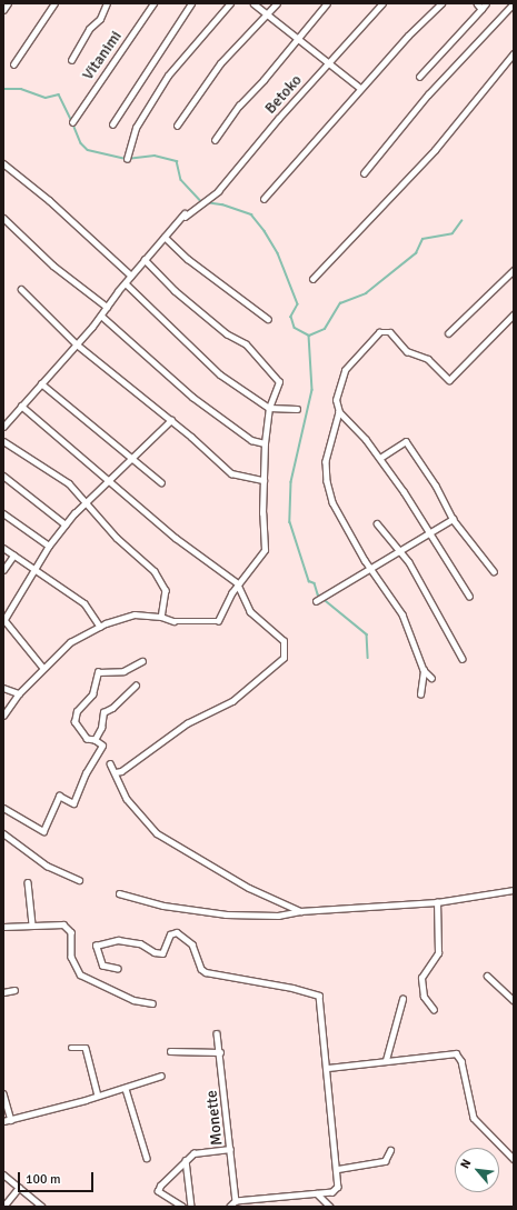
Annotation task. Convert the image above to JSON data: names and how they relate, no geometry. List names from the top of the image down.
{
  "streets": {
    "street": ["Vitanimi", "Betoko", "Monette"]
  },
  "scale_bar": "100 m",
  "north": "top left"
}
